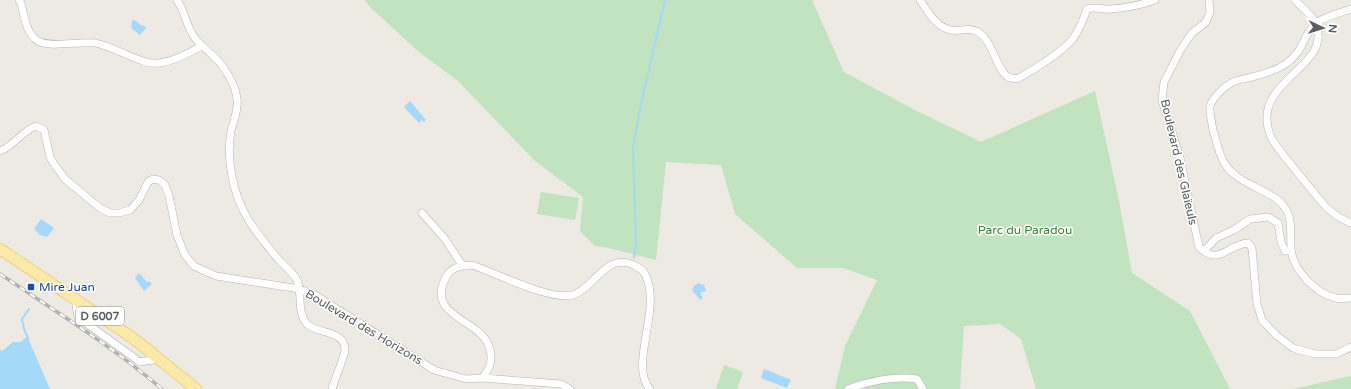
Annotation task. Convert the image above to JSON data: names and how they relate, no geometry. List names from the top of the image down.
{
  "streets": {
    "main road": ["D 6007"],
    "street": ["Boulevard des Glaïeuls", "Boulevard des Horizons"]
  },
  "parks": ["Parc du Paradou"],
  "places": {
    "transit": ["Mire Juan"]
  },
  "north": "right"
}
